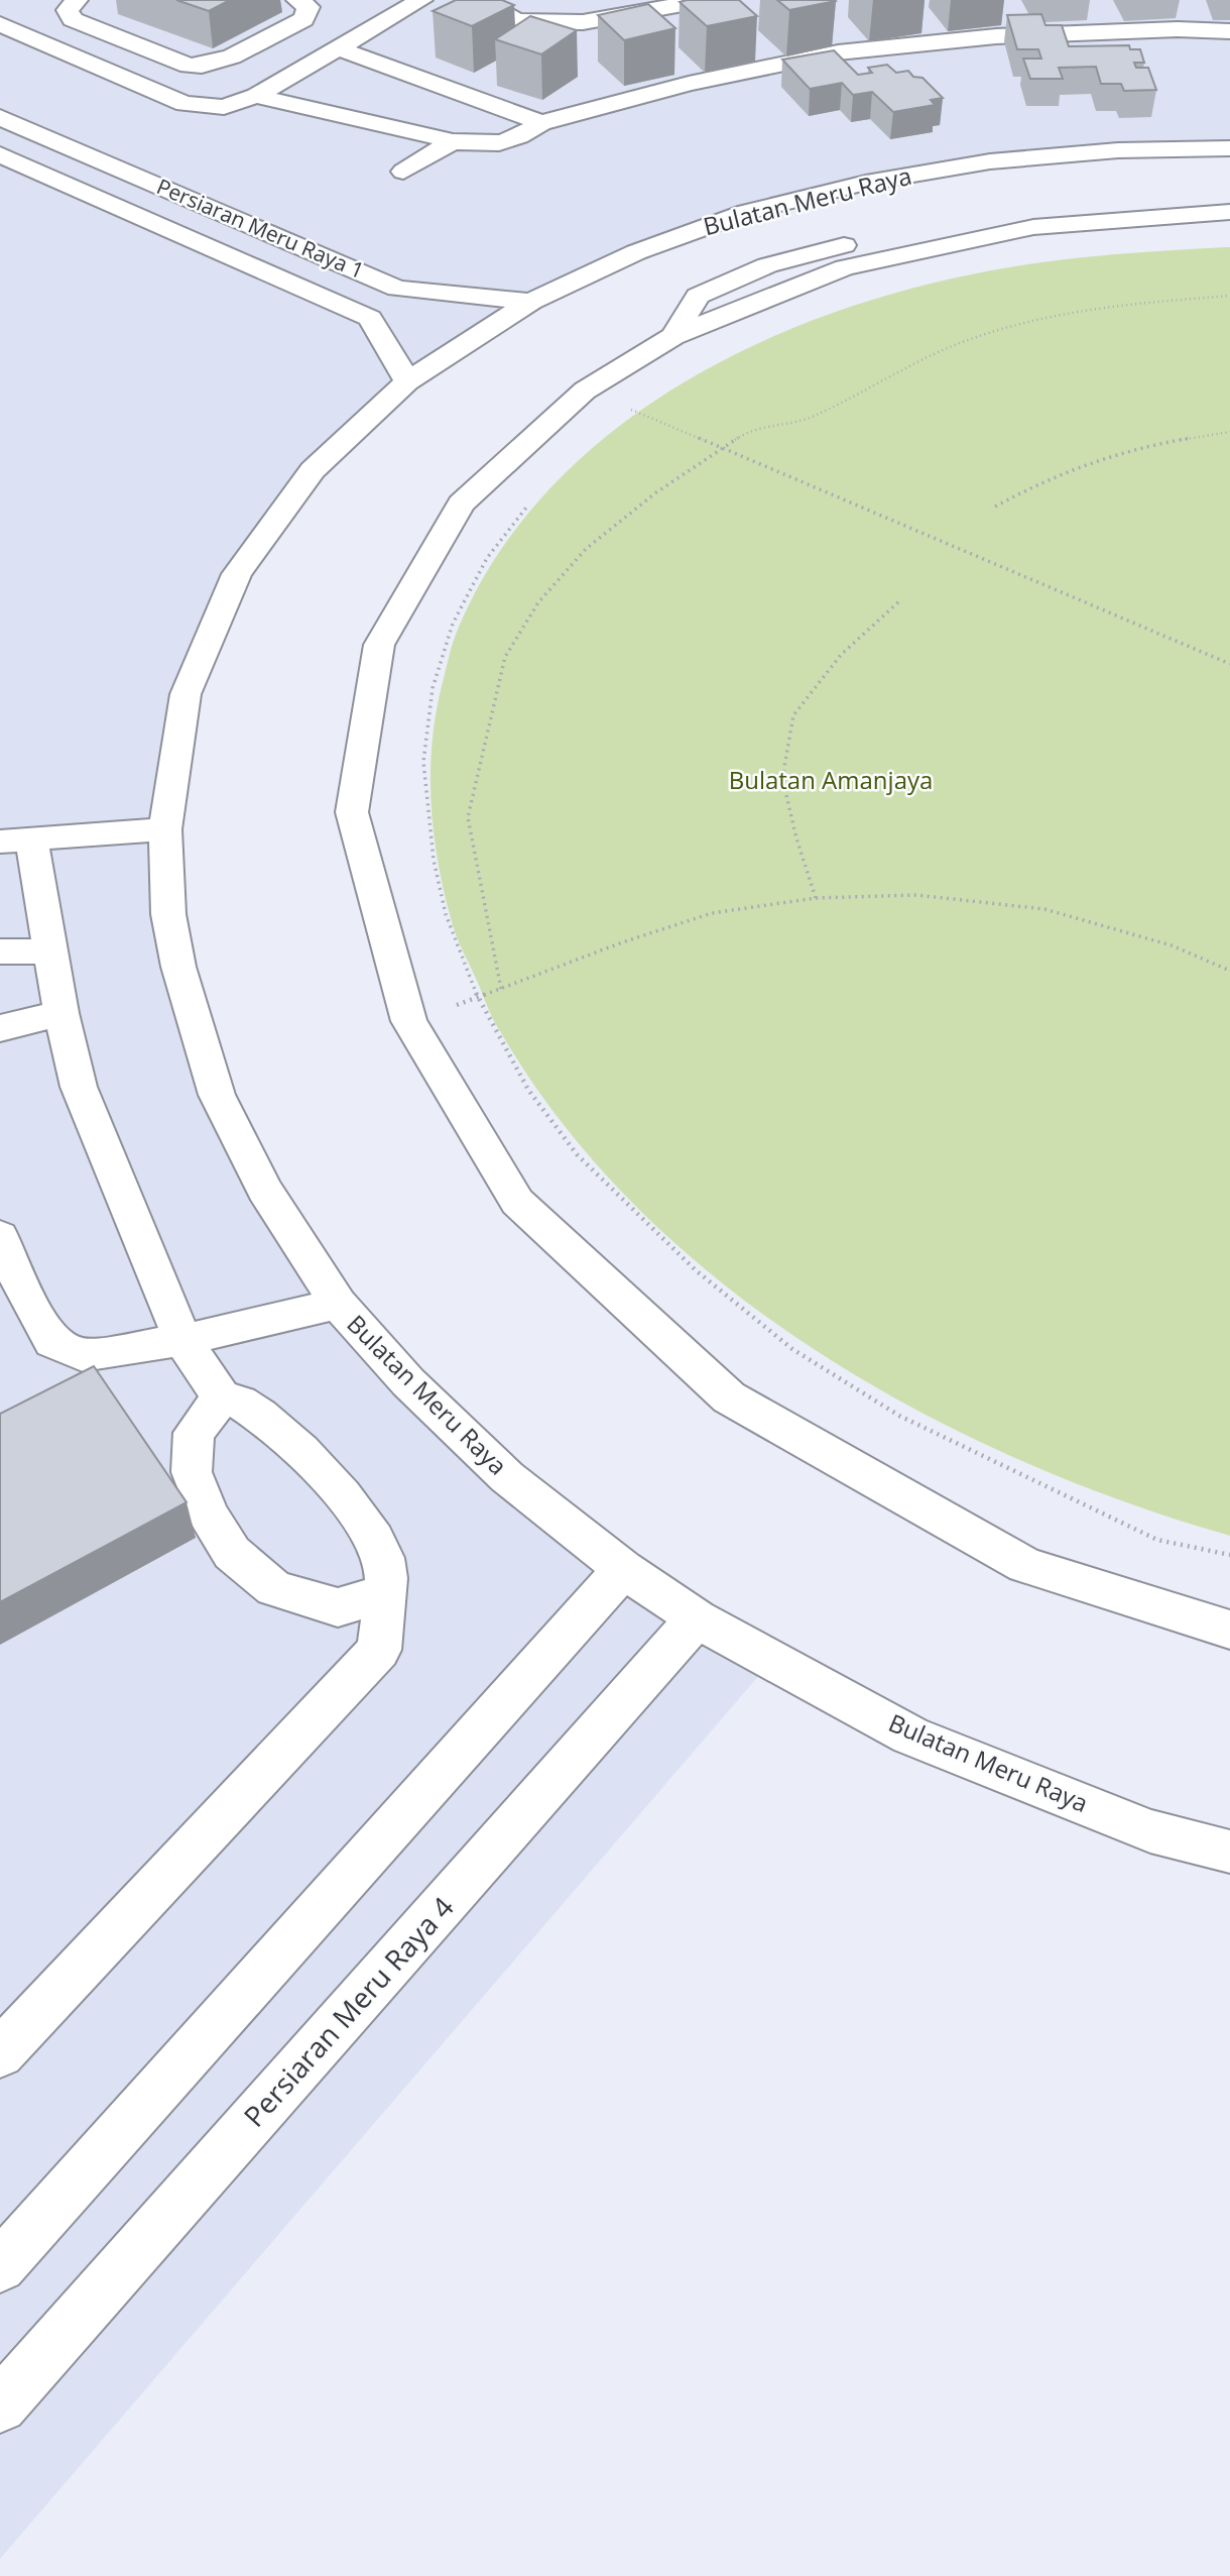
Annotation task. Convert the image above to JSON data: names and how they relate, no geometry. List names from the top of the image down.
{
  "streets": {
    "street": ["Bulatan Meru Raya", "Persiaran Meru Raya 1", "Persiaran Meru Raya 4"]
  },
  "crossings": [
    ["Bulatan Meru Raya", "Persiaran Meru Raya 1"],
    ["Bulatan Meru Raya", "Persiaran Meru Raya 4"]
  ],
  "parks": ["Bulatan Amanjaya"]
}
